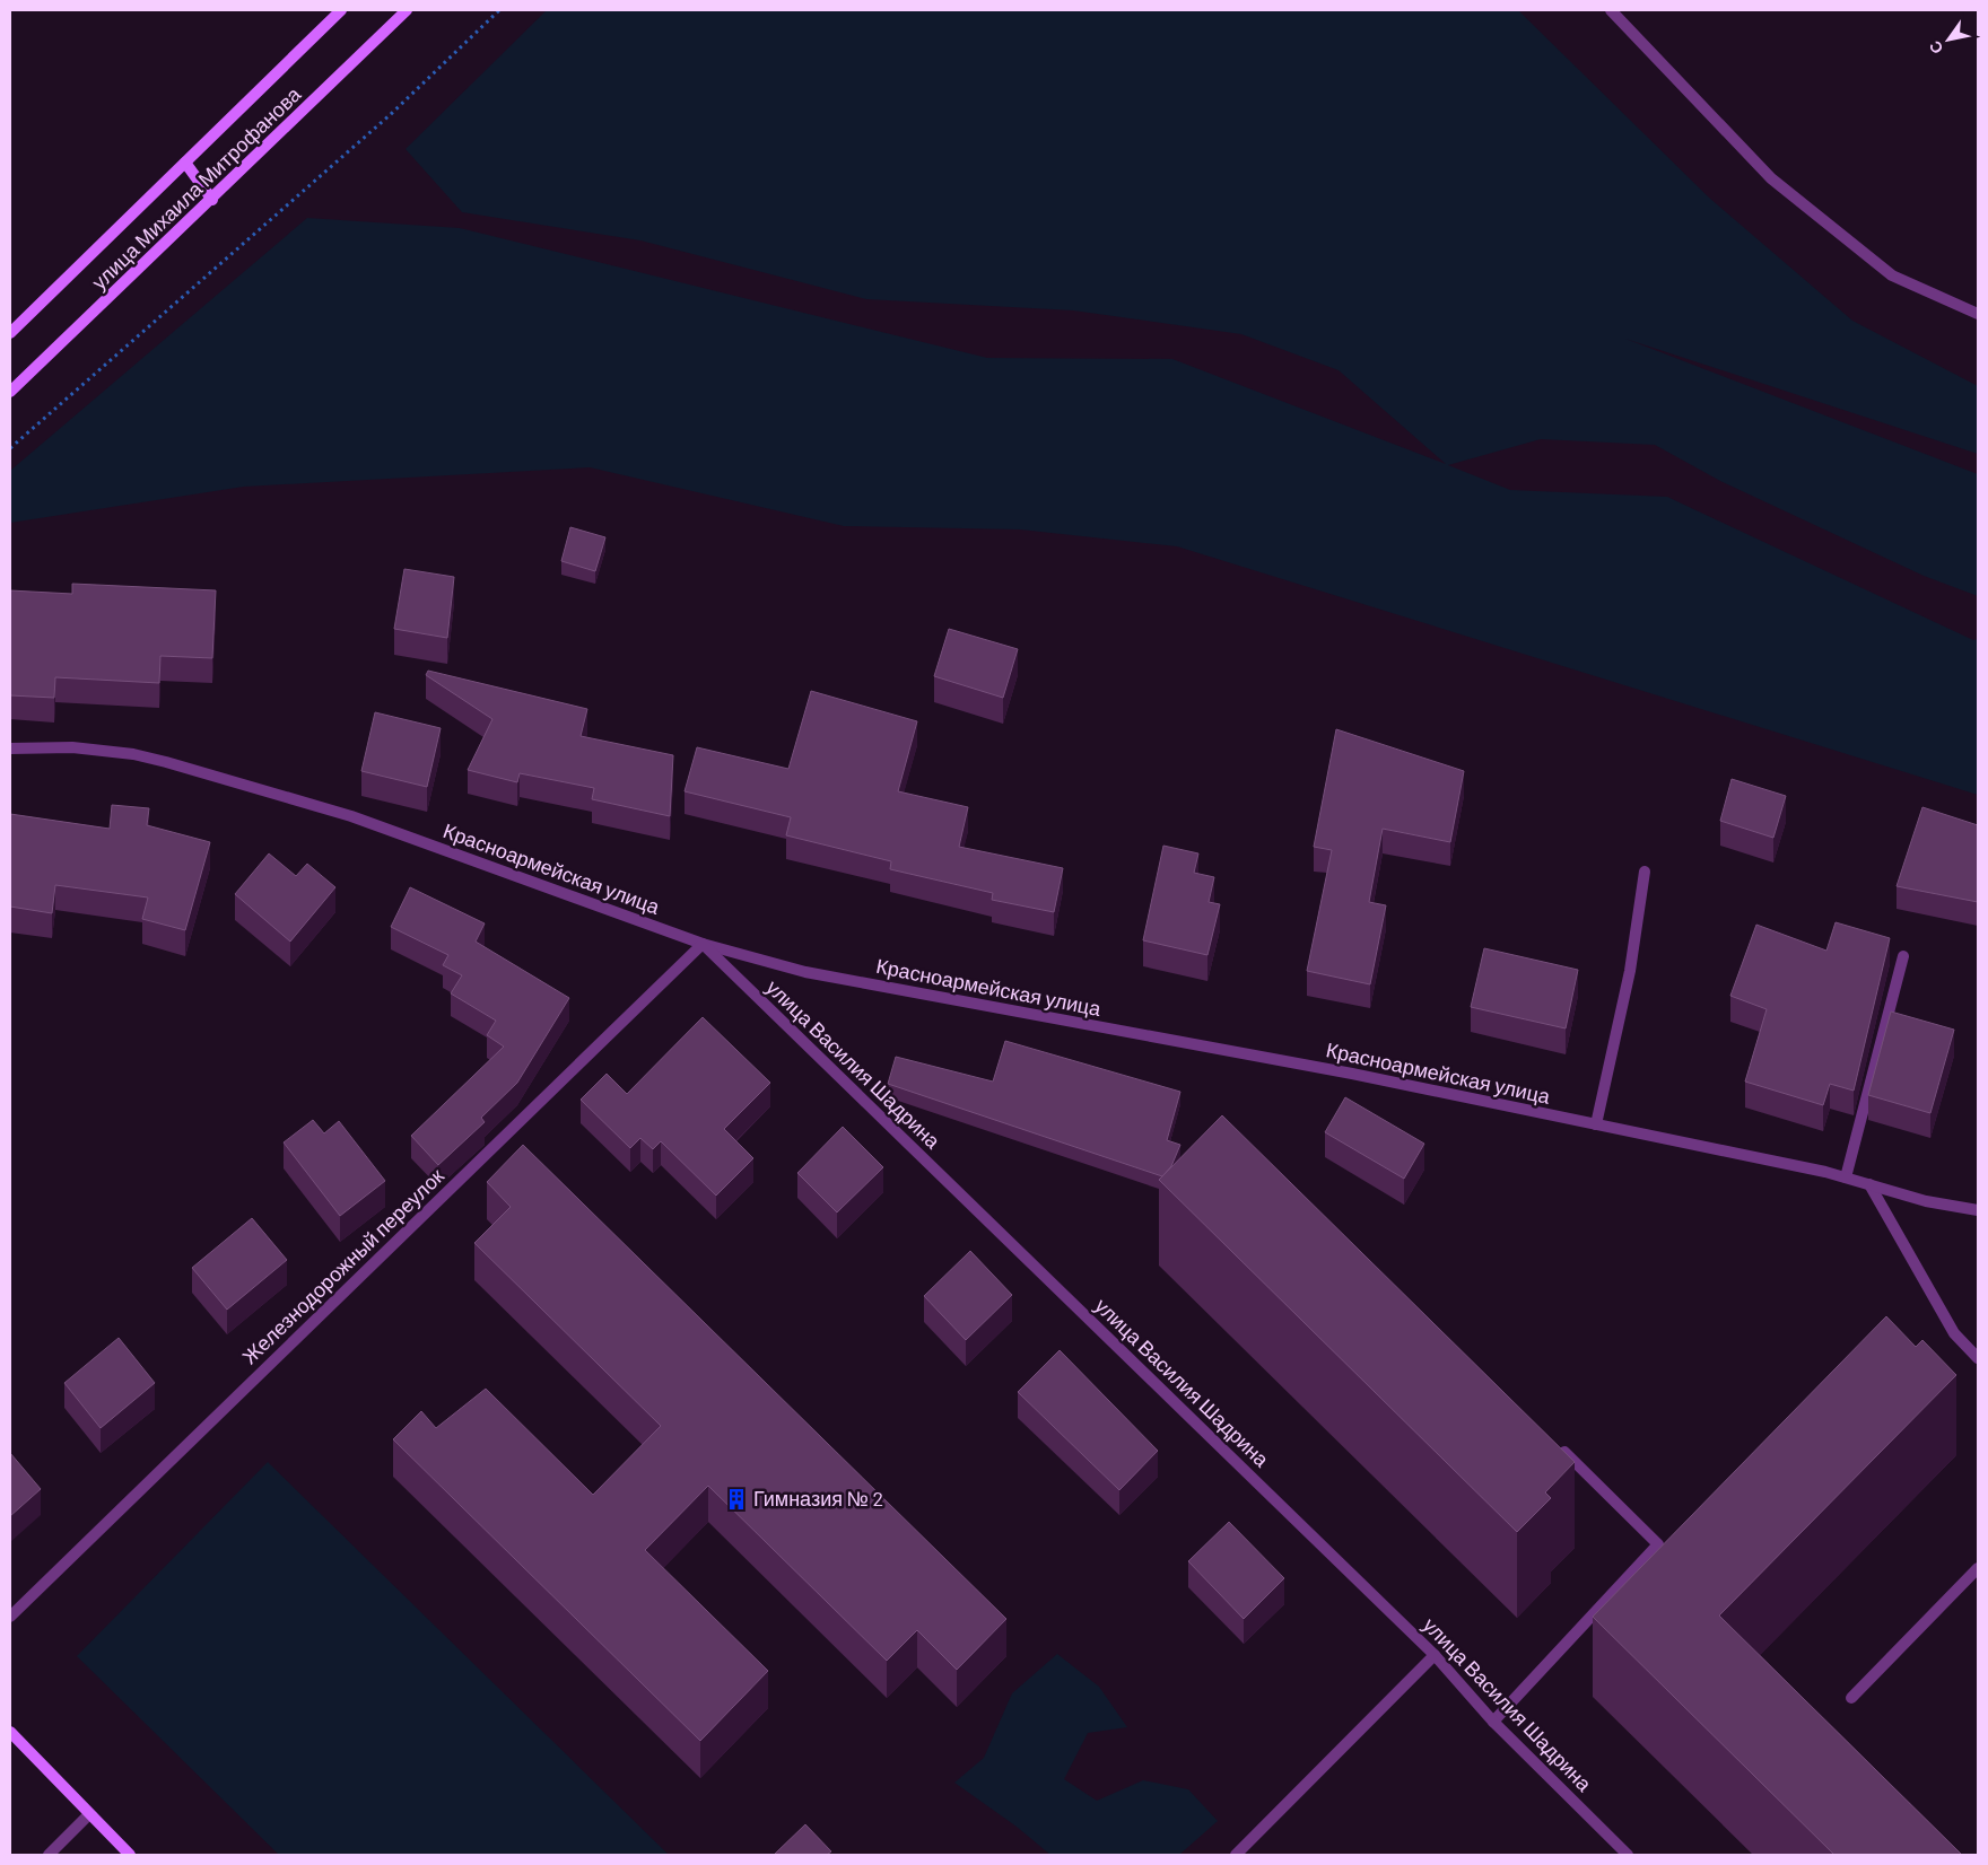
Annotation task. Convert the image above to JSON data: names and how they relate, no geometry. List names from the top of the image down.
{
  "streets": {
    "main road": ["улица Михаила Митрофанова"],
    "street": ["Красноармейская улица", "улица Василия Шадрина", "Железнодорожный переулок"]
  },
  "crossings": [
    ["Красноармейская улица", "улица Василия Шадрина"],
    ["Красноармейская улица", "Железнодорожный переулок"],
    ["улица Василия Шадрина", "Железнодорожный переулок"]
  ],
  "places": {
    "building": ["Гимназия № 2"]
  },
  "north": "bottom left"
}
